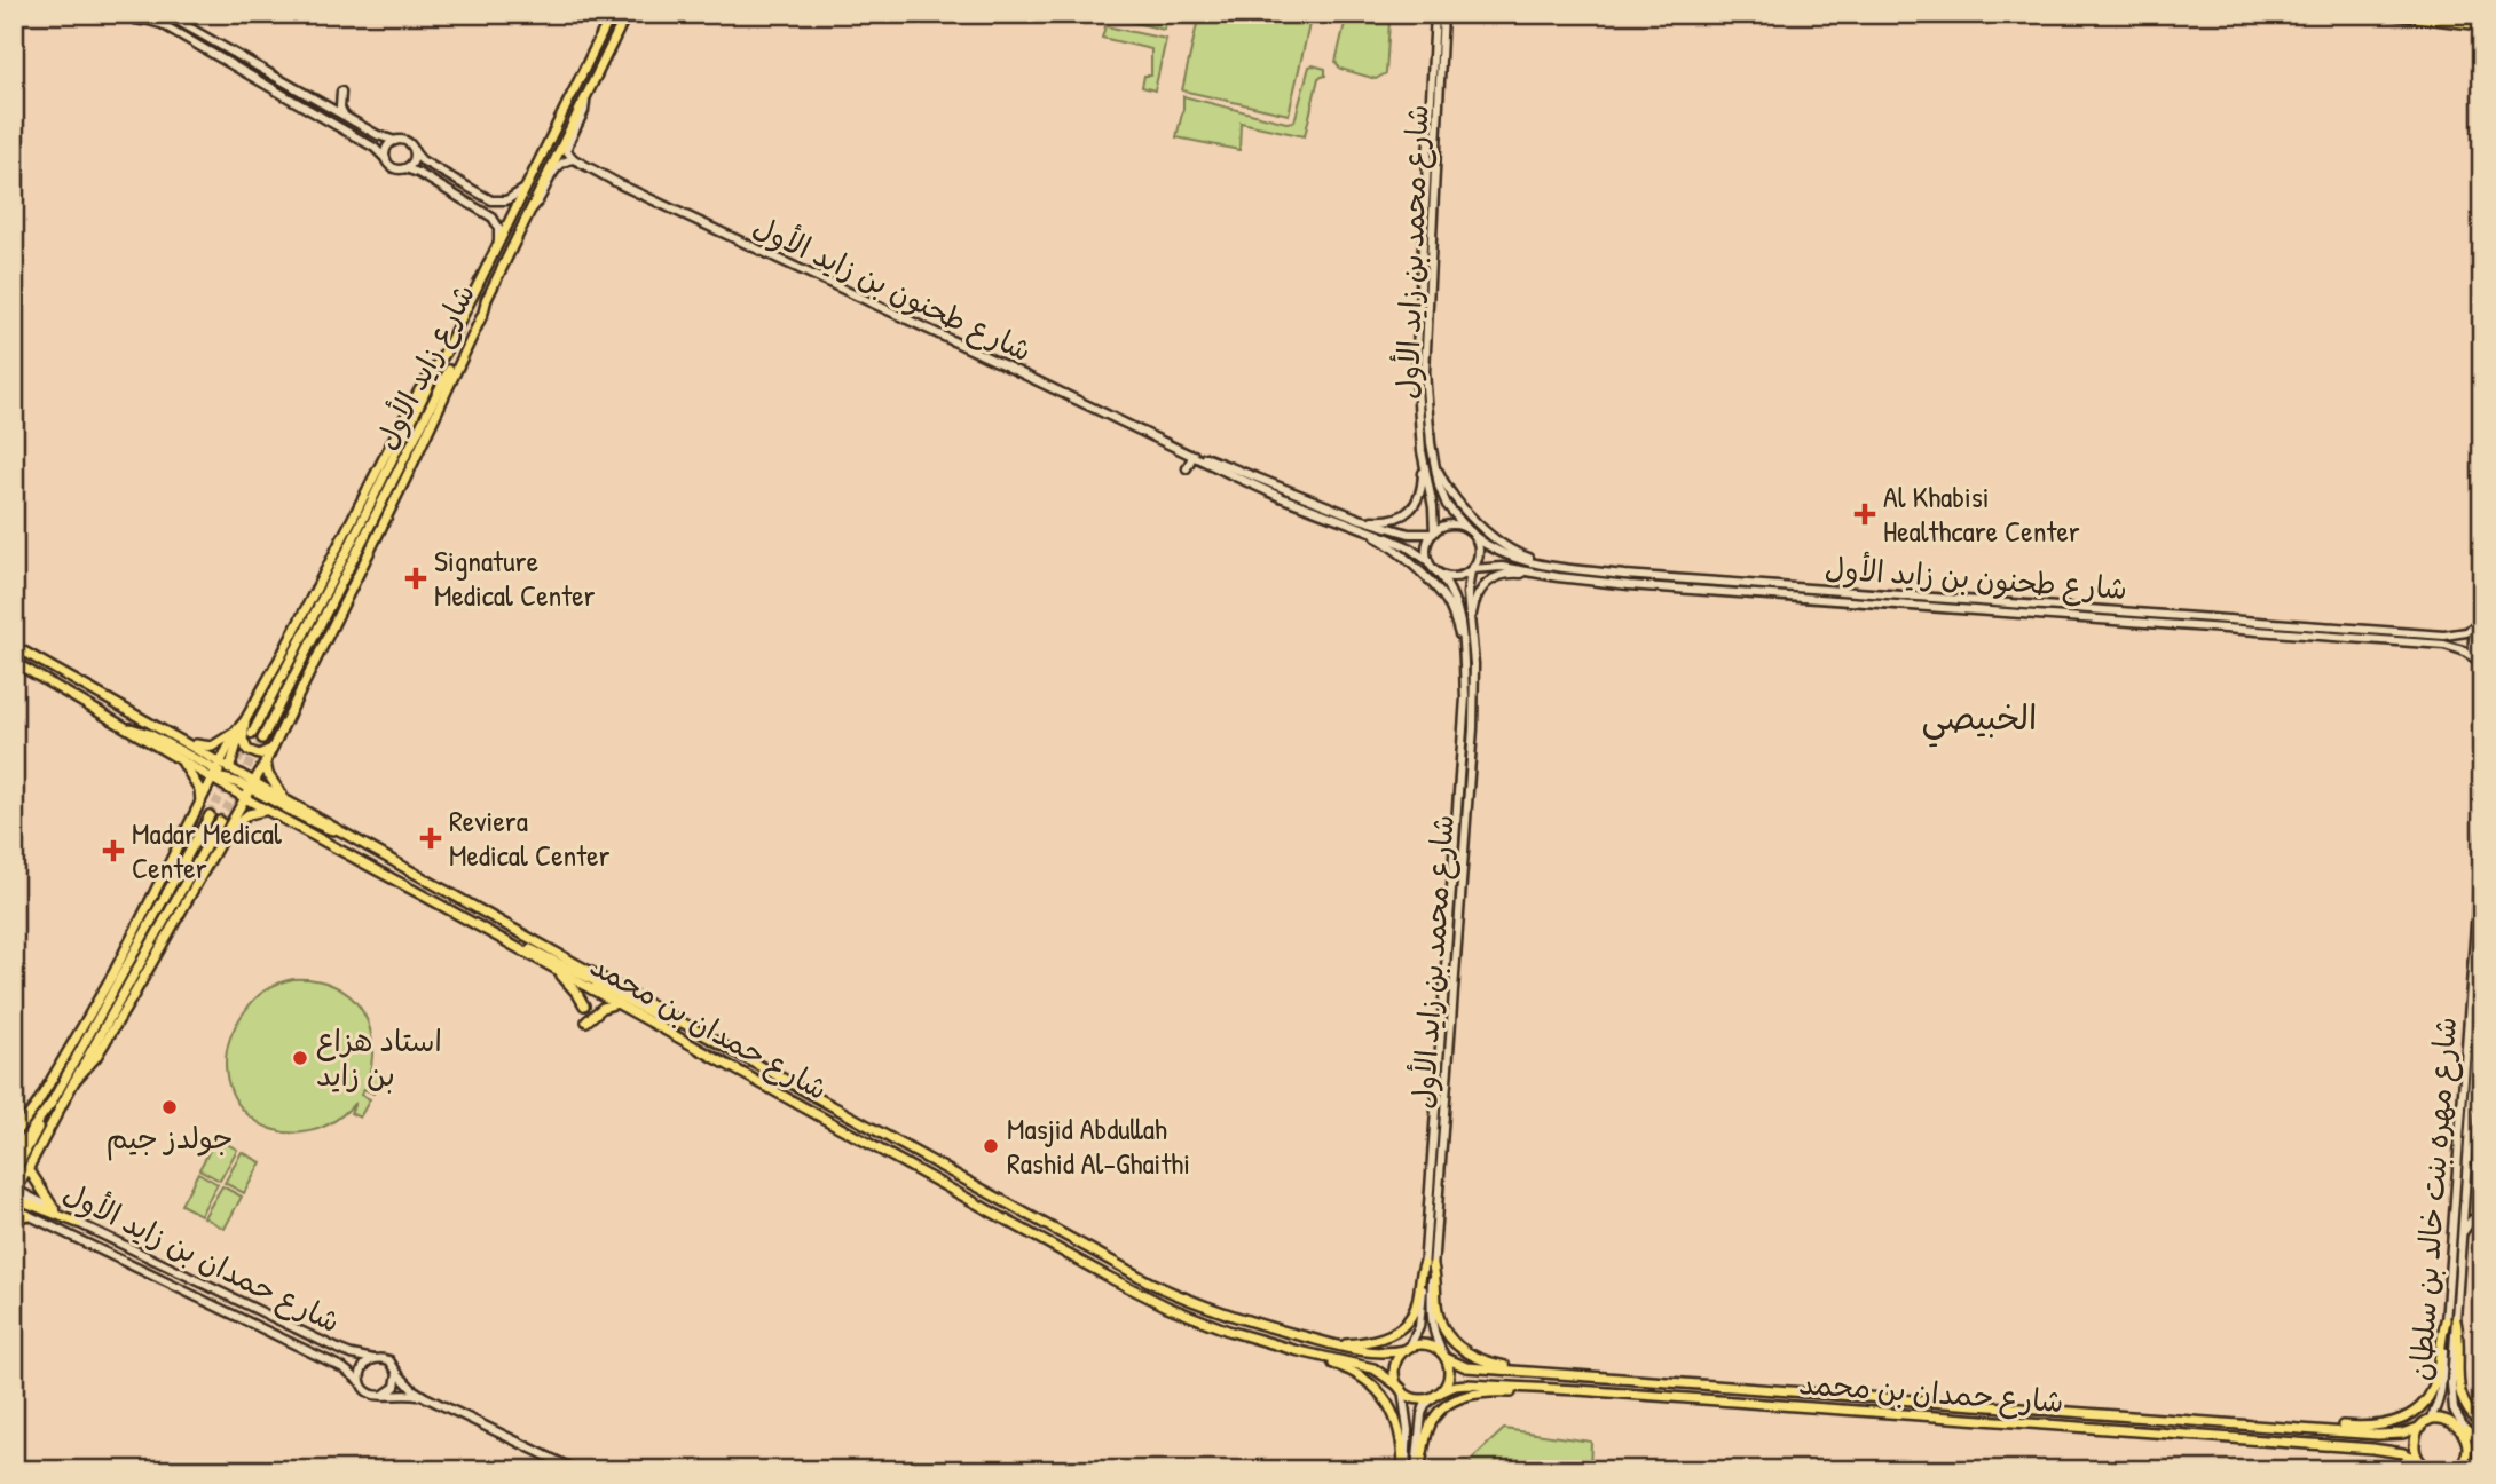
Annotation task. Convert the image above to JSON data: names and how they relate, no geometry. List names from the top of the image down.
{
  "streets": {
    "main road": ["شارع زايد الأول", "شارع حمدان بن محمد"],
    "street": [
      "شارع محمد بن زايد الأول",
      "شارع طحنون بن زايد الأول",
      "شارع مهره بنت خالد بن سلطان",
      "شارع حمدان بن زايد الأول"
    ]
  },
  "crossings": [
    ["شارع محمد بن زايد الأول", "شارع طحنون بن زايد الأول"],
    ["شارع محمد بن زايد الأول", "شارع حمدان بن محمد"],
    ["شارع حمدان بن محمد", "شارع مهره بنت خالد بن سلطان"]
  ],
  "districts": ["الخبيصي"],
  "places": {
    "health": [
      "Al Khabisi Healthcare Center",
      "Signature Medical Center",
      "Reviera Medical Center",
      "Madar Medical Center"
    ],
    "other": ["استاد هزاع بن زايد", "جولدز جيم", "Masjid Abdullah Rashid Al-Ghaithi"]
  }
}
